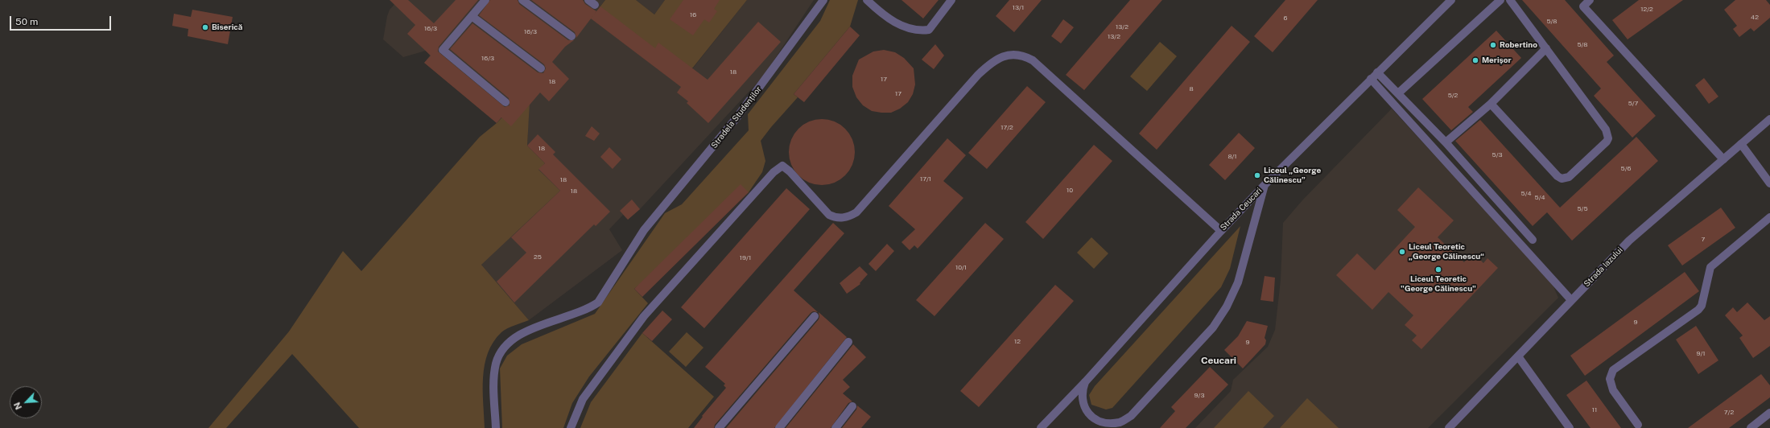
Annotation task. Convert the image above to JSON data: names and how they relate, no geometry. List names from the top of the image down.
{
  "streets": {
    "street": ["Stradela Studenților", "Strada Ceucari", "Strada Iazului"]
  },
  "districts": ["Ceucari"],
  "places": [
    "Biserică",
    "Robertino",
    "Merișor",
    "Liceul „George Călinescu”",
    "Liceul Teoretic „George Călinescu“",
    "Liceul Teoretic \"George Călinescu\""
  ],
  "house_numbers": [
    "13/1",
    "12/2",
    "16",
    "42",
    "6",
    "5/8",
    "13/2",
    "16/3",
    "16/3",
    "13/2",
    "5/8",
    "16/3",
    "18",
    "17",
    "18",
    "8",
    "17",
    "5/2",
    "5/7",
    "17/2",
    "18",
    "5/3",
    "8/1",
    "5/6",
    "17/1",
    "18",
    "10",
    "18",
    "5/4",
    "5/4",
    "5/5",
    "7",
    "25",
    "19/1",
    "10/1",
    "9",
    "12",
    "9",
    "9/1",
    "9/3",
    "11",
    "7/2"
  ],
  "scale_bar": "50 m",
  "north": "bottom left"
}
